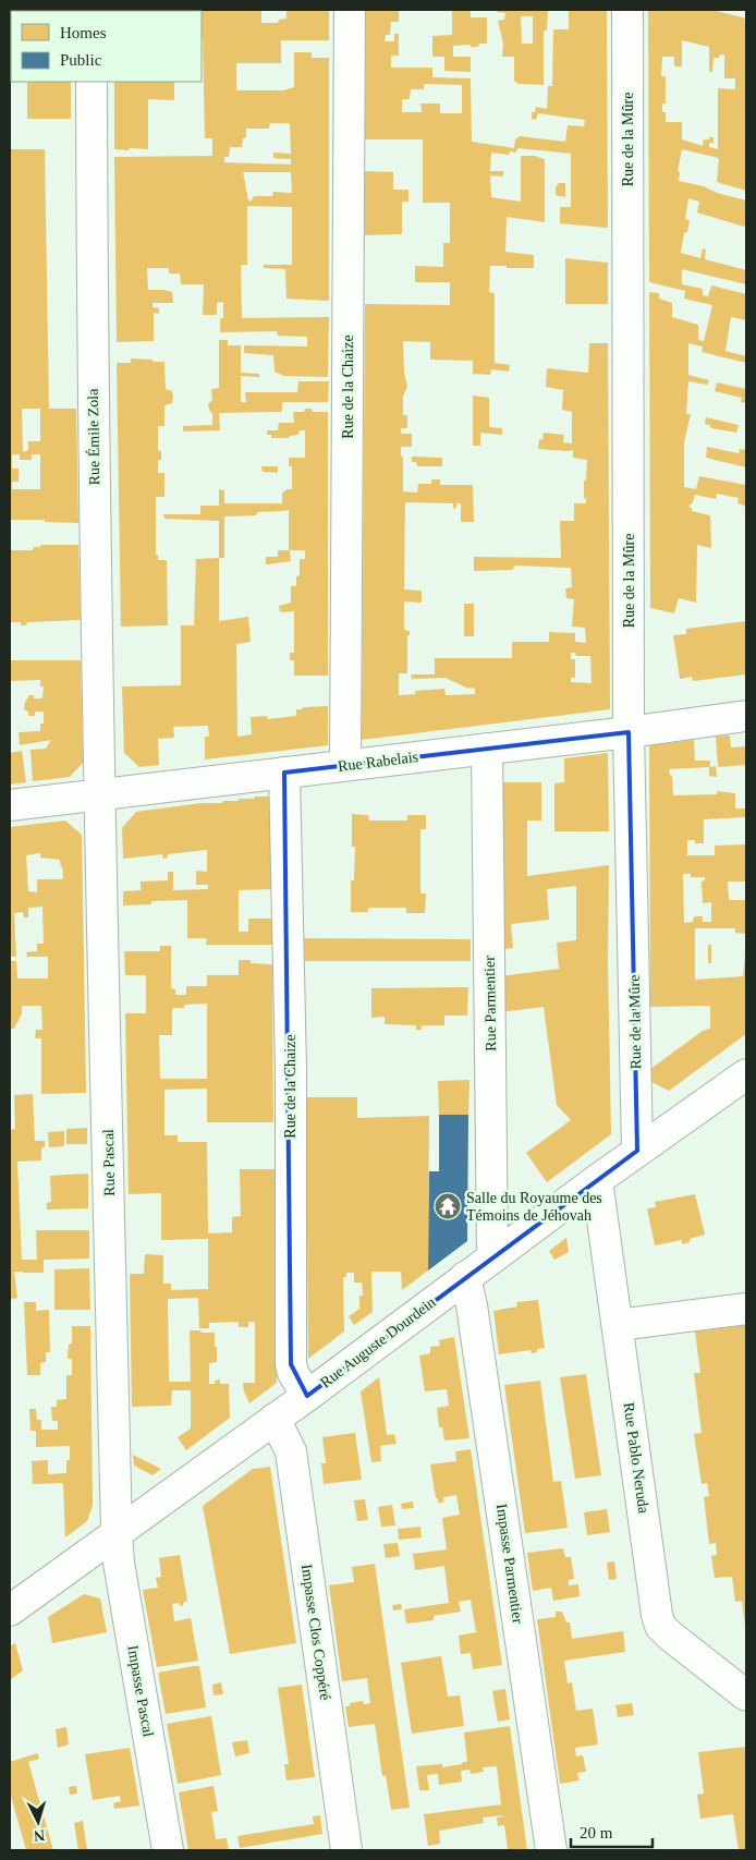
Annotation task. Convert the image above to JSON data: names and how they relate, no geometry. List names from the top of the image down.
{
  "streets": {
    "street": [
      "Rue de la Mûre",
      "Rue de la Chaize",
      "Rue Émile Zola",
      "Rue Rabelais",
      "Rue Parmentier",
      "Rue Pascal",
      "Rue Auguste Dourdein",
      "Rue Pablo Neruda",
      "Impasse Parmentier",
      "Impasse Clos Coppéré",
      "Impasse Pascal"
    ]
  },
  "crossings": [
    ["Rue de la Mûre", "Rue Rabelais"],
    ["Rue de la Mûre", "Rue Auguste Dourdein"],
    ["Rue de la Chaize", "Rue Rabelais"],
    ["Rue de la Chaize", "Rue Auguste Dourdein"],
    ["Rue Émile Zola", "Rue Rabelais"],
    ["Rue Émile Zola", "Rue Pascal"],
    ["Rue Rabelais", "Rue Parmentier"],
    ["Rue Rabelais", "Rue Pascal"],
    ["Rue Parmentier", "Rue Auguste Dourdein"],
    ["Rue Pascal", "Rue Auguste Dourdein"],
    ["Rue Pascal", "Impasse Pascal"],
    ["Rue Auguste Dourdein", "Rue Pablo Neruda"],
    ["Rue Auguste Dourdein", "Impasse Parmentier"],
    ["Rue Auguste Dourdein", "Impasse Clos Coppéré"],
    ["Rue Auguste Dourdein", "Impasse Pascal"]
  ],
  "places": {
    "temple": ["Salle du Royaume des Témoins de Jéhovah"]
  },
  "legend": ["Homes", "Public"],
  "scale_bar": "20 m",
  "north": "bottom"
}
